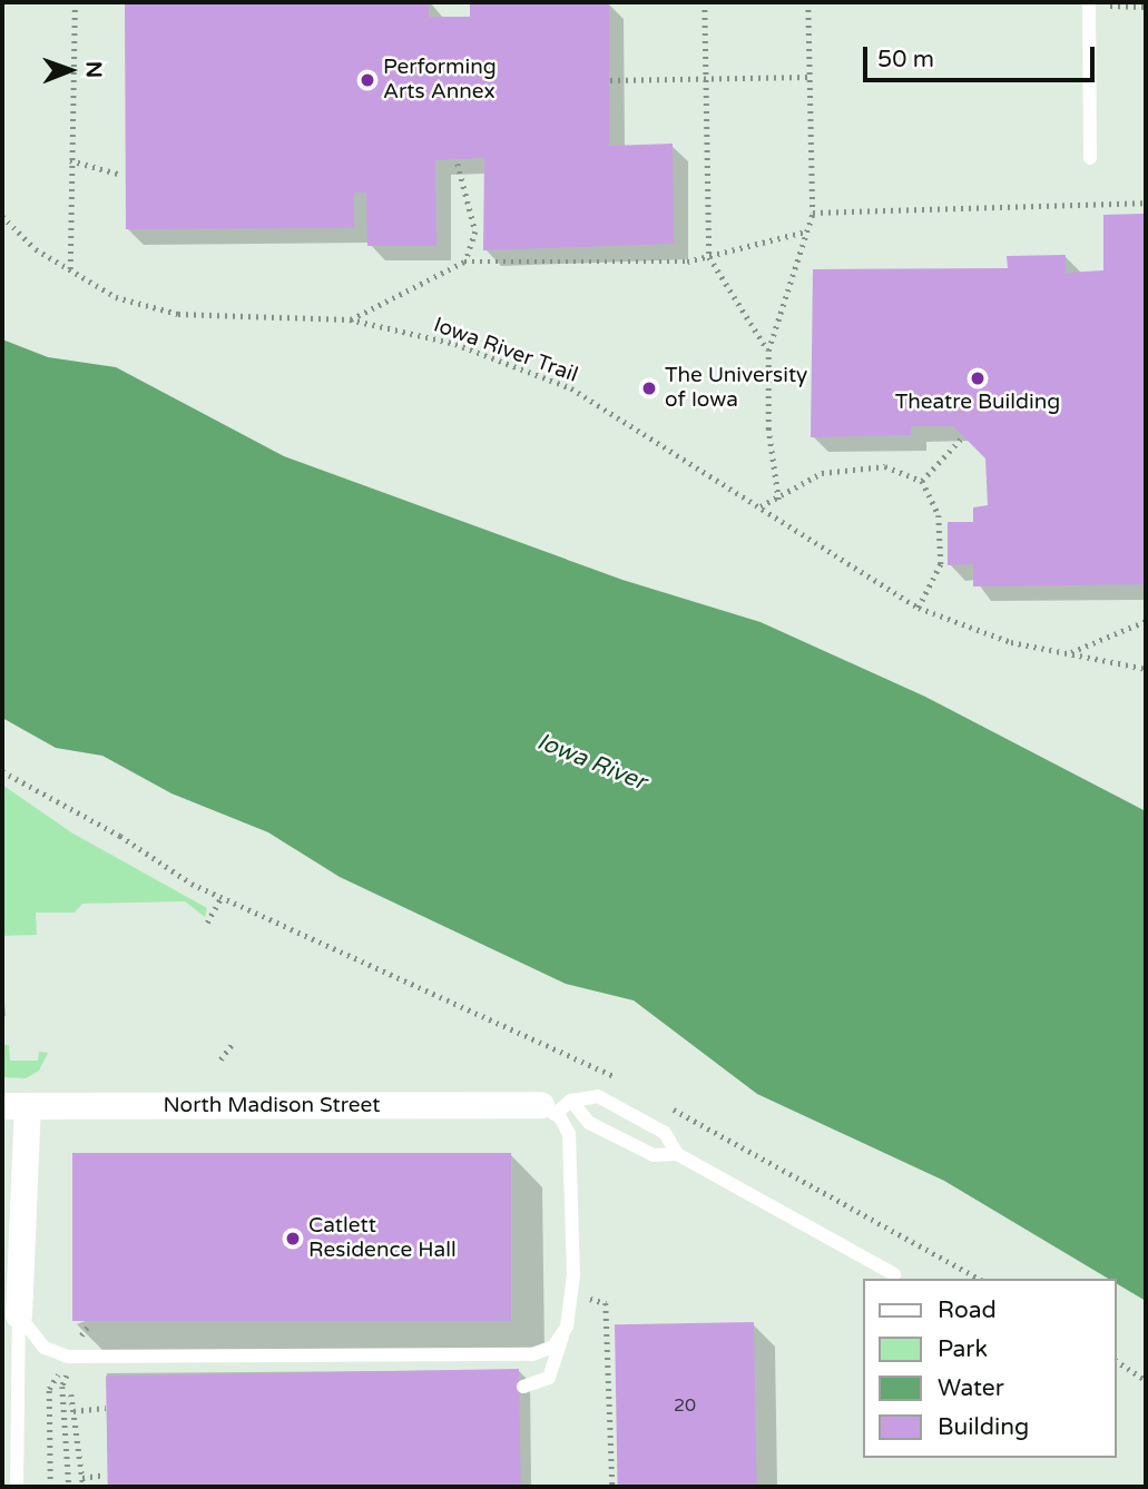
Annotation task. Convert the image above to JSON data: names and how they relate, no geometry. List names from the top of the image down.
{
  "streets": {
    "street": ["North Madison Street"],
    "path": ["Iowa River Trail"]
  },
  "water": ["Iowa River"],
  "places": [
    "Performing Arts Annex",
    "Theatre Building",
    "The University of Iowa",
    "Catlett Residence Hall"
  ],
  "house_numbers": ["20"],
  "legend": [
    "Road",
    "Park",
    "Water",
    "Building"
  ],
  "scale_bar": "50 m",
  "north": "right"
}
